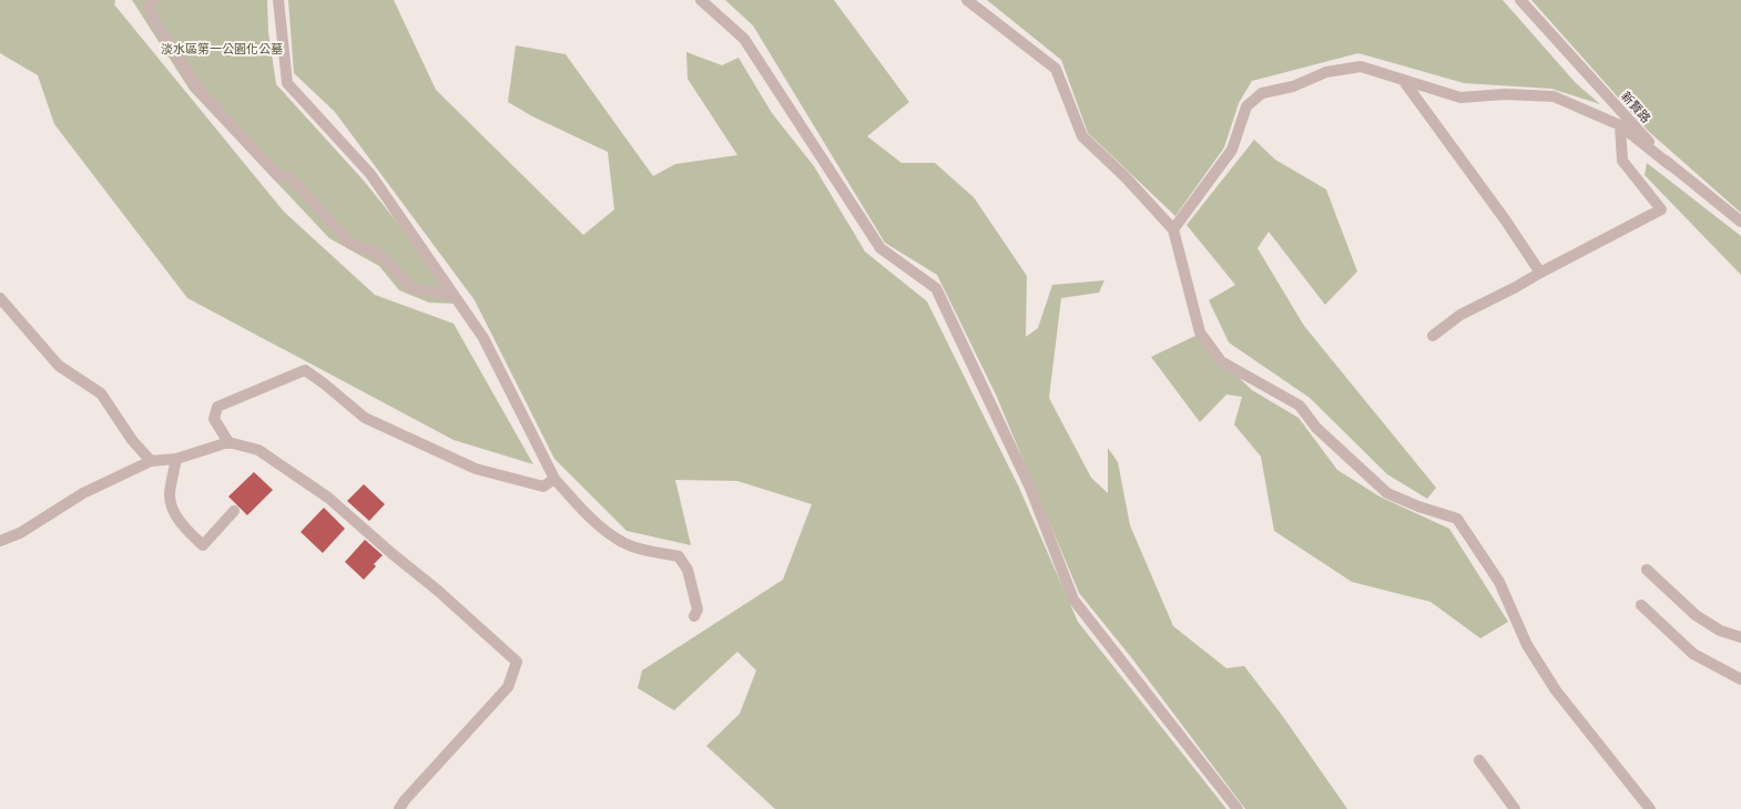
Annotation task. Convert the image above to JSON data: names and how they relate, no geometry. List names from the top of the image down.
{
  "streets": {
    "street": ["新賢路"]
  },
  "parks": ["淡水區第一公園化公墓"]
}
